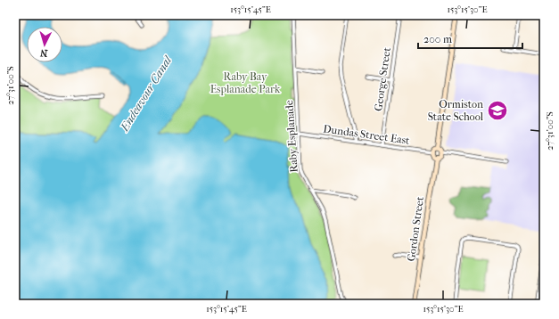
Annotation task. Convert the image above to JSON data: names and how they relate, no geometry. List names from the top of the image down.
{
  "streets": {
    "street": [
      "George Street",
      "Dundas Street East",
      "Raby Esplanade",
      "Gordon Street"
    ]
  },
  "crossings": [
    ["George Street", "Dundas Street East"],
    ["Dundas Street East", "Raby Esplanade"],
    ["Dundas Street East", "Gordon Street"]
  ],
  "water": ["Endeavour Canal"],
  "parks": ["Raby Bay Esplanade Park"],
  "places": {
    "school or university": ["Ormiston State School"]
  },
  "scale_bar": "200 m",
  "north": "bottom",
  "coordinates": ["153°15'45\"E", "153°15'30\"E", "27°31'00\"S"]
}
